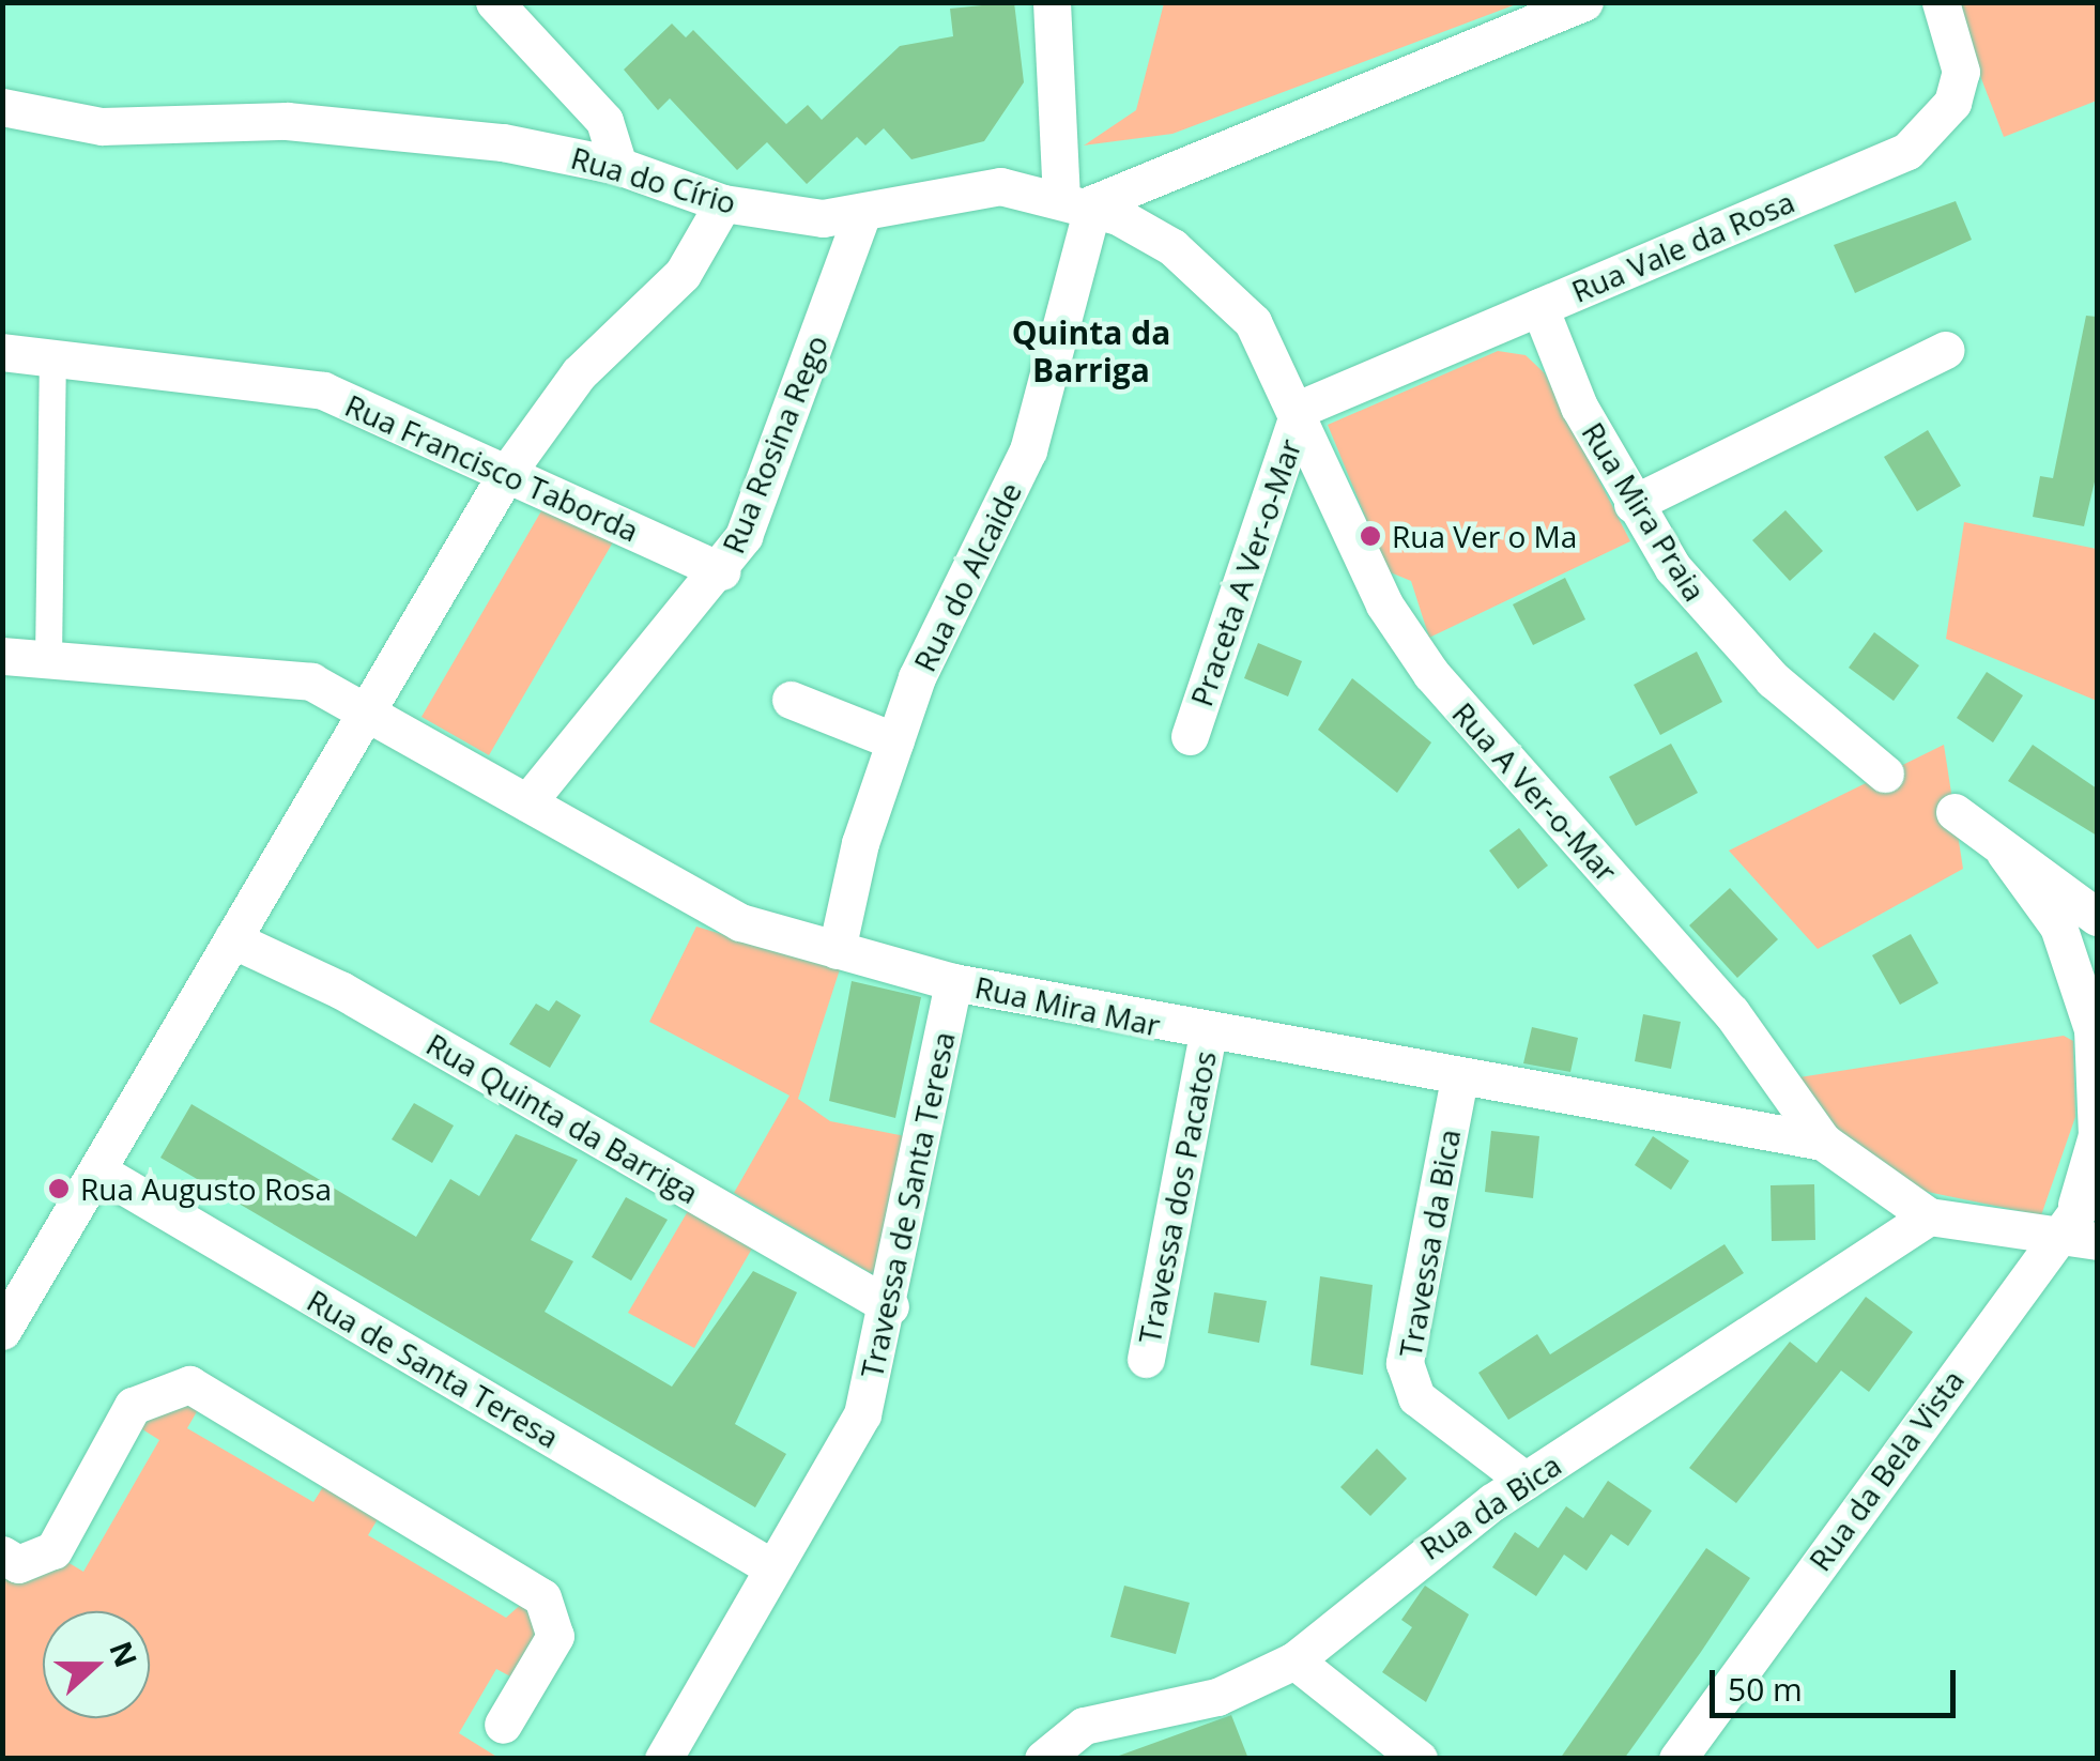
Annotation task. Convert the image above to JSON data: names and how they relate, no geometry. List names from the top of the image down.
{
  "streets": {
    "street": [
      "Rua do Círio",
      "Rua Vale da Rosa",
      "Rua Rosina Rego",
      "Rua Francisco Taborda",
      "Rua Mira Praia",
      "Praceta A Ver-o-Mar",
      "Rua do Alcaide",
      "Rua A Ver-o-Mar",
      "Rua Mira Mar",
      "Rua Quinta da Barriga",
      "Travessa dos Pacatos",
      "Travessa de Santa Teresa",
      "Travessa da Bica",
      "Rua de Santa Teresa",
      "Rua da Bela Vista",
      "Rua da Bica"
    ]
  },
  "crossings": [
    ["Rua do Círio", "Rua Rosina Rego"],
    ["Rua do Círio", "Rua do Alcaide"],
    ["Rua do Círio", "Rua A Ver-o-Mar"],
    ["Rua Vale da Rosa", "Rua Mira Praia"],
    ["Rua Vale da Rosa", "Praceta A Ver-o-Mar"],
    ["Rua Vale da Rosa", "Rua A Ver-o-Mar"],
    ["Rua Rosina Rego", "Rua Francisco Taborda"],
    ["Rua Rosina Rego", "Rua Mira Mar"],
    ["Praceta A Ver-o-Mar", "Rua A Ver-o-Mar"],
    ["Rua do Alcaide", "Rua A Ver-o-Mar"],
    ["Rua do Alcaide", "Rua Mira Mar"],
    ["Rua A Ver-o-Mar", "Rua Mira Mar"],
    ["Rua A Ver-o-Mar", "Rua da Bela Vista"],
    ["Rua A Ver-o-Mar", "Rua da Bica"],
    ["Rua Mira Mar", "Travessa dos Pacatos"],
    ["Rua Mira Mar", "Travessa de Santa Teresa"],
    ["Rua Mira Mar", "Travessa da Bica"],
    ["Rua Quinta da Barriga", "Travessa de Santa Teresa"],
    ["Travessa de Santa Teresa", "Rua de Santa Teresa"],
    ["Travessa da Bica", "Rua da Bica"]
  ],
  "districts": ["Quinta da Barriga"],
  "places": ["Rua Ver o Ma", "Rua Augusto Rosa"],
  "scale_bar": "50 m",
  "north": "right"
}
